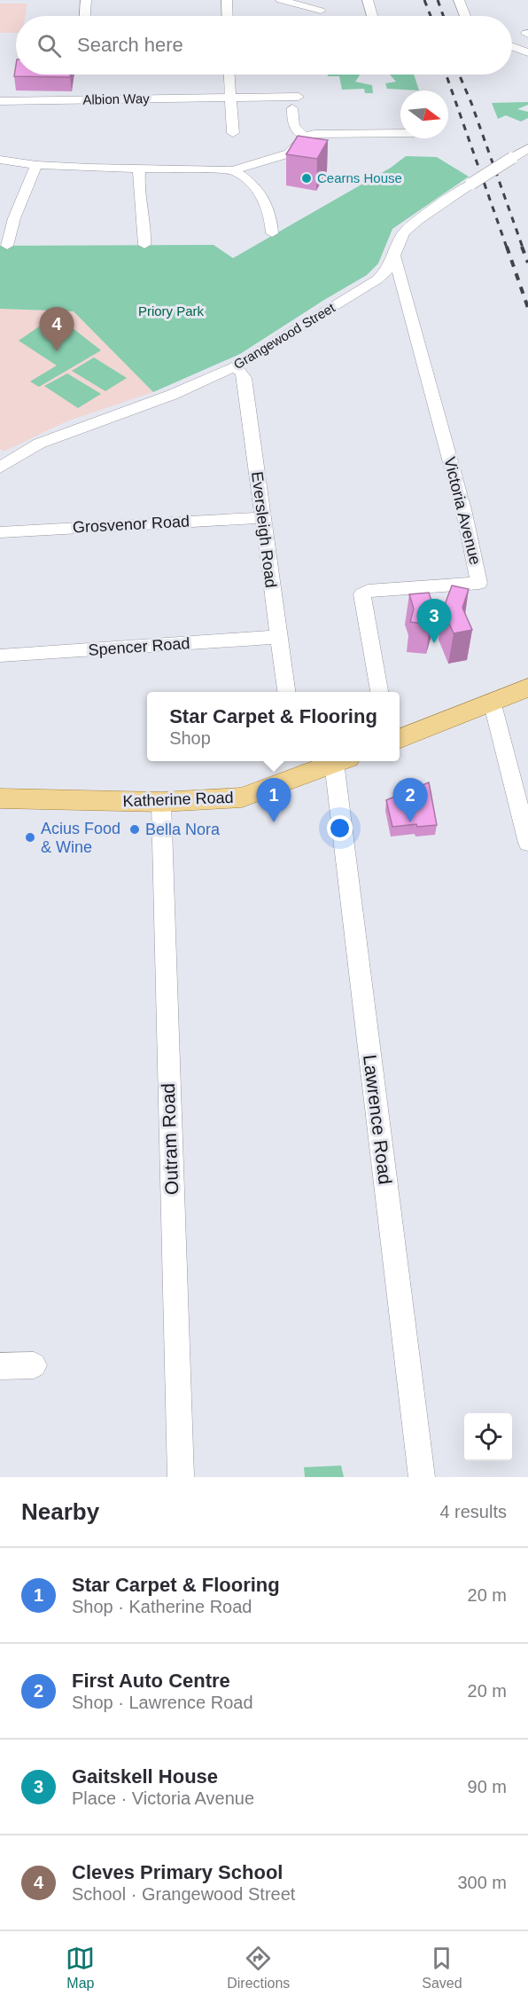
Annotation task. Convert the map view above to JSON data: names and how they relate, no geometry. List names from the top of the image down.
{
  "streets": {
    "main road": ["Katherine Road"],
    "street": [
      "Albion Way",
      "Grangewood Street",
      "Victoria Avenue",
      "Grosvenor Road",
      "Eversleigh Road",
      "Spencer Road",
      "Lawrence Road",
      "Outram Road"
    ]
  },
  "crossings": [
    ["Grangewood Street", "Victoria Avenue"],
    ["Grangewood Street", "Eversleigh Road"],
    ["Grosvenor Road", "Eversleigh Road"],
    ["Eversleigh Road", "Spencer Road"],
    ["Katherine Road", "Lawrence Road"],
    ["Katherine Road", "Outram Road"]
  ],
  "parks": ["Priory Park"],
  "places": ["Cearns House", "Bella Nora", "Acius Food & Wine"],
  "north": "right",
  "page": {
    "search": "Search here",
    "pins": [
      "4",
      "3",
      "1",
      "2"
    ],
    "popup": ["Star Carpet & Flooring", "Shop"],
    "heading": ["Nearby", "4 results"],
    "list": [
      {
        "mark": "1",
        "name": "Star Carpet & Flooring",
        "note": "Shop · Katherine Road",
        "value": "20 m"
      },
      {
        "mark": "2",
        "name": "First Auto Centre",
        "note": "Shop · Lawrence Road",
        "value": "20 m"
      },
      {
        "mark": "3",
        "name": "Gaitskell House",
        "note": "Place · Victoria Avenue",
        "value": "90 m"
      },
      {
        "mark": "4",
        "name": "Cleves Primary School",
        "note": "School · Grangewood Street",
        "value": "300 m"
      }
    ],
    "nav": ["Map", "Directions", "Saved"]
  }
}
